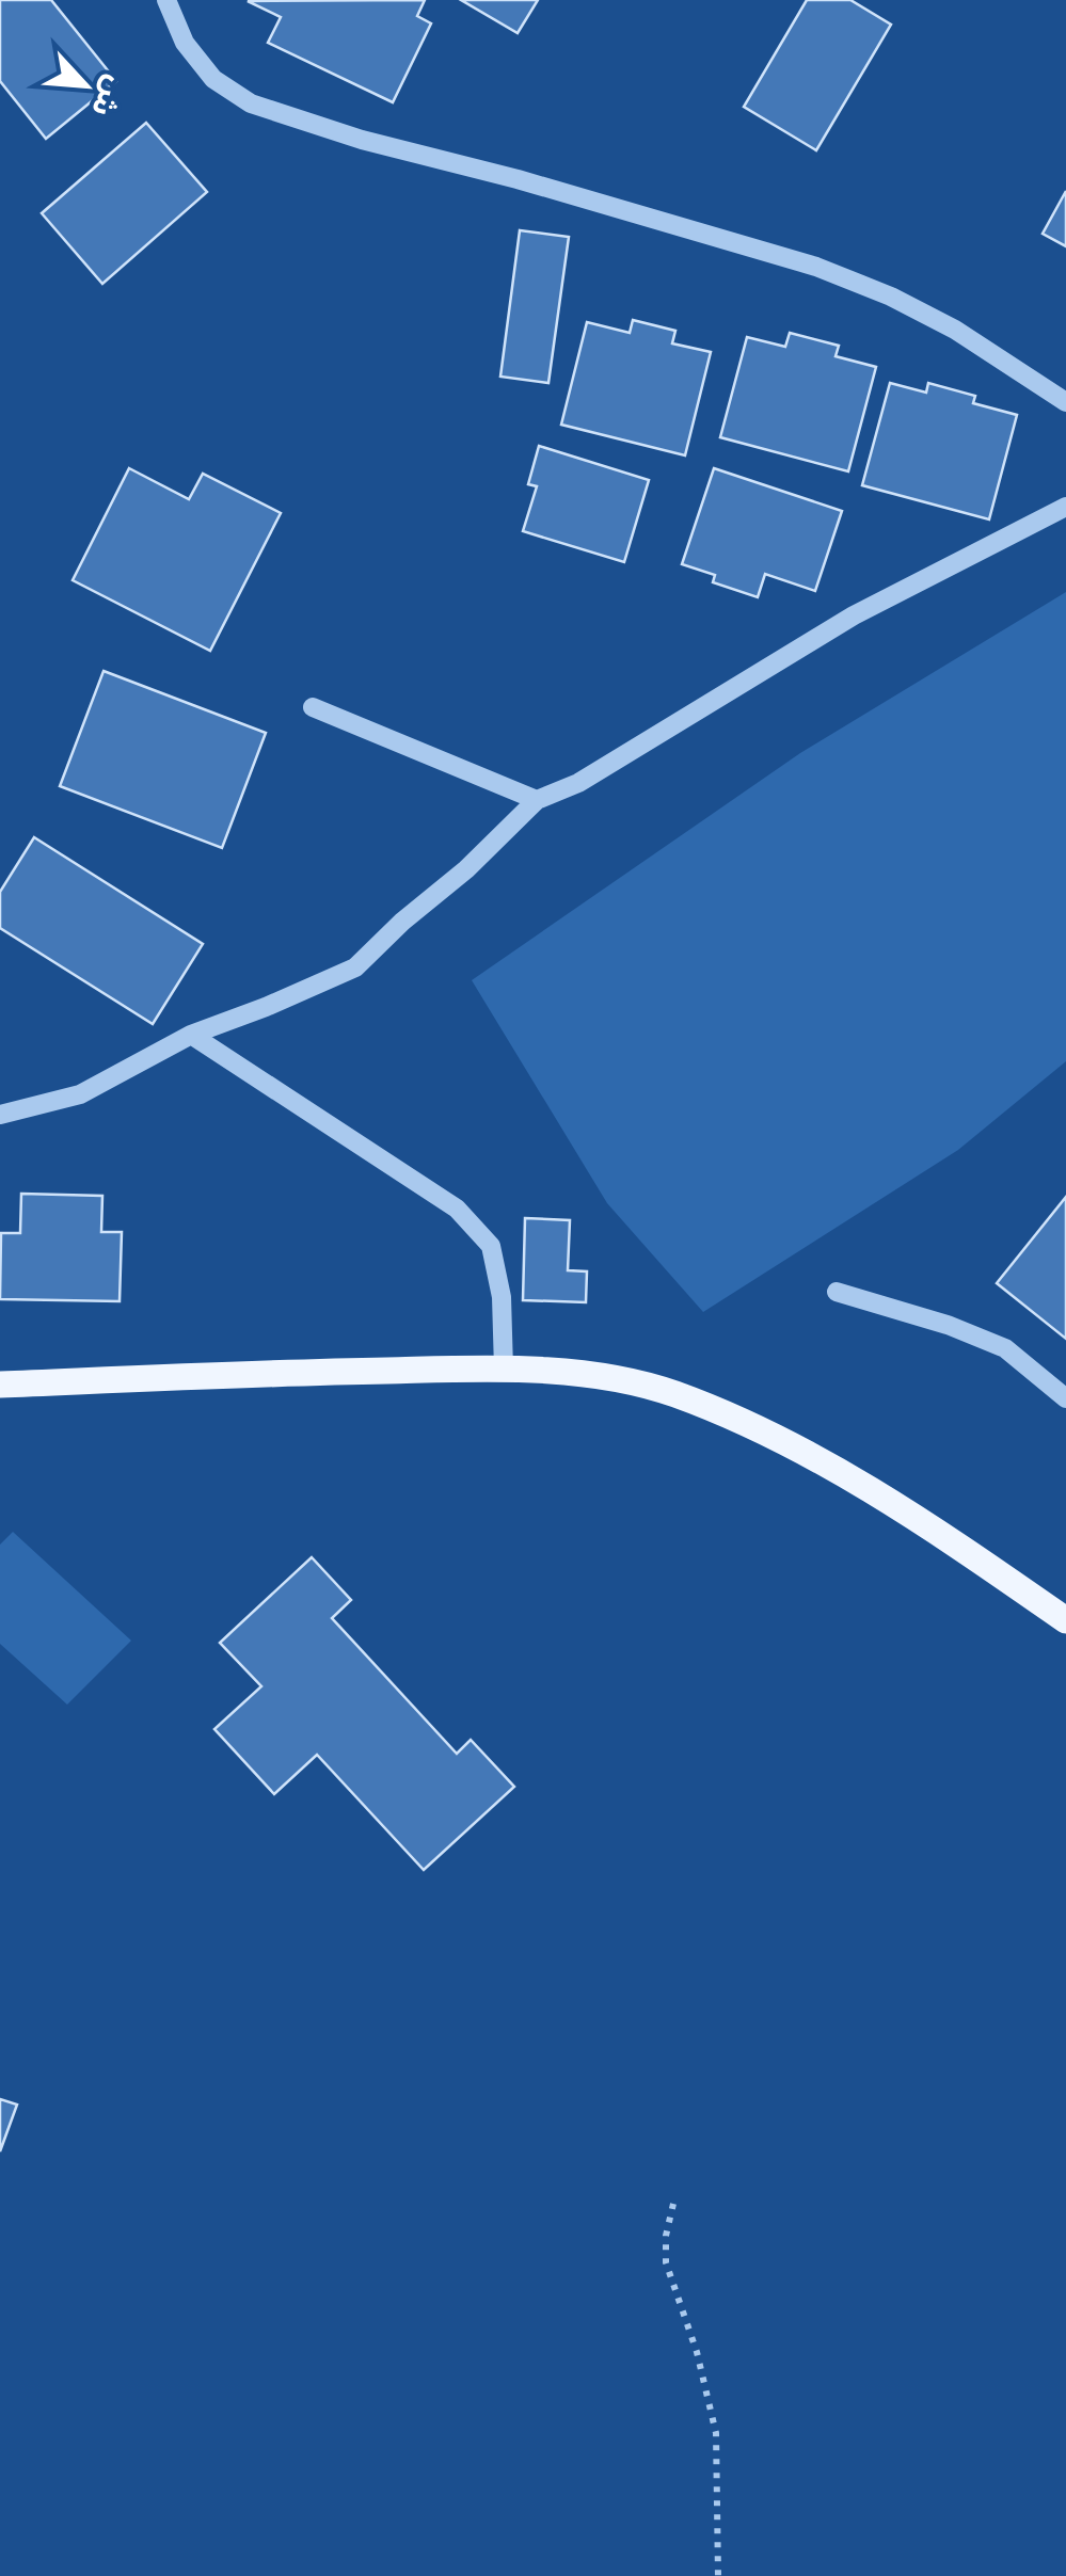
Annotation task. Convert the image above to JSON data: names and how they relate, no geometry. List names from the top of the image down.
{
  "north": "bottom right"
}
